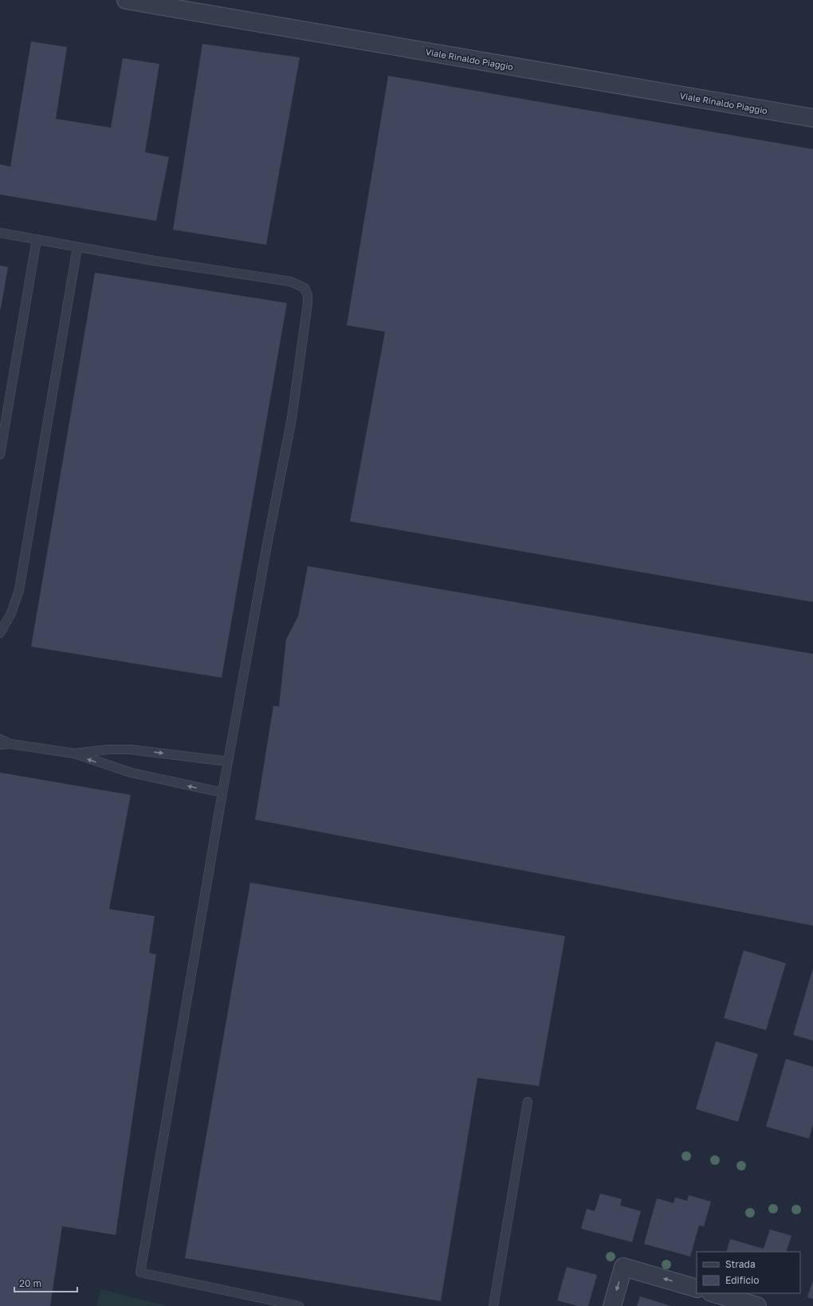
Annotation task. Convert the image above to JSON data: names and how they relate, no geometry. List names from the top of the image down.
{
  "streets": {
    "street": ["Viale Rinaldo Piaggio"]
  },
  "legend": ["Strada", "Edificio"],
  "scale_bar": "20 m"
}
